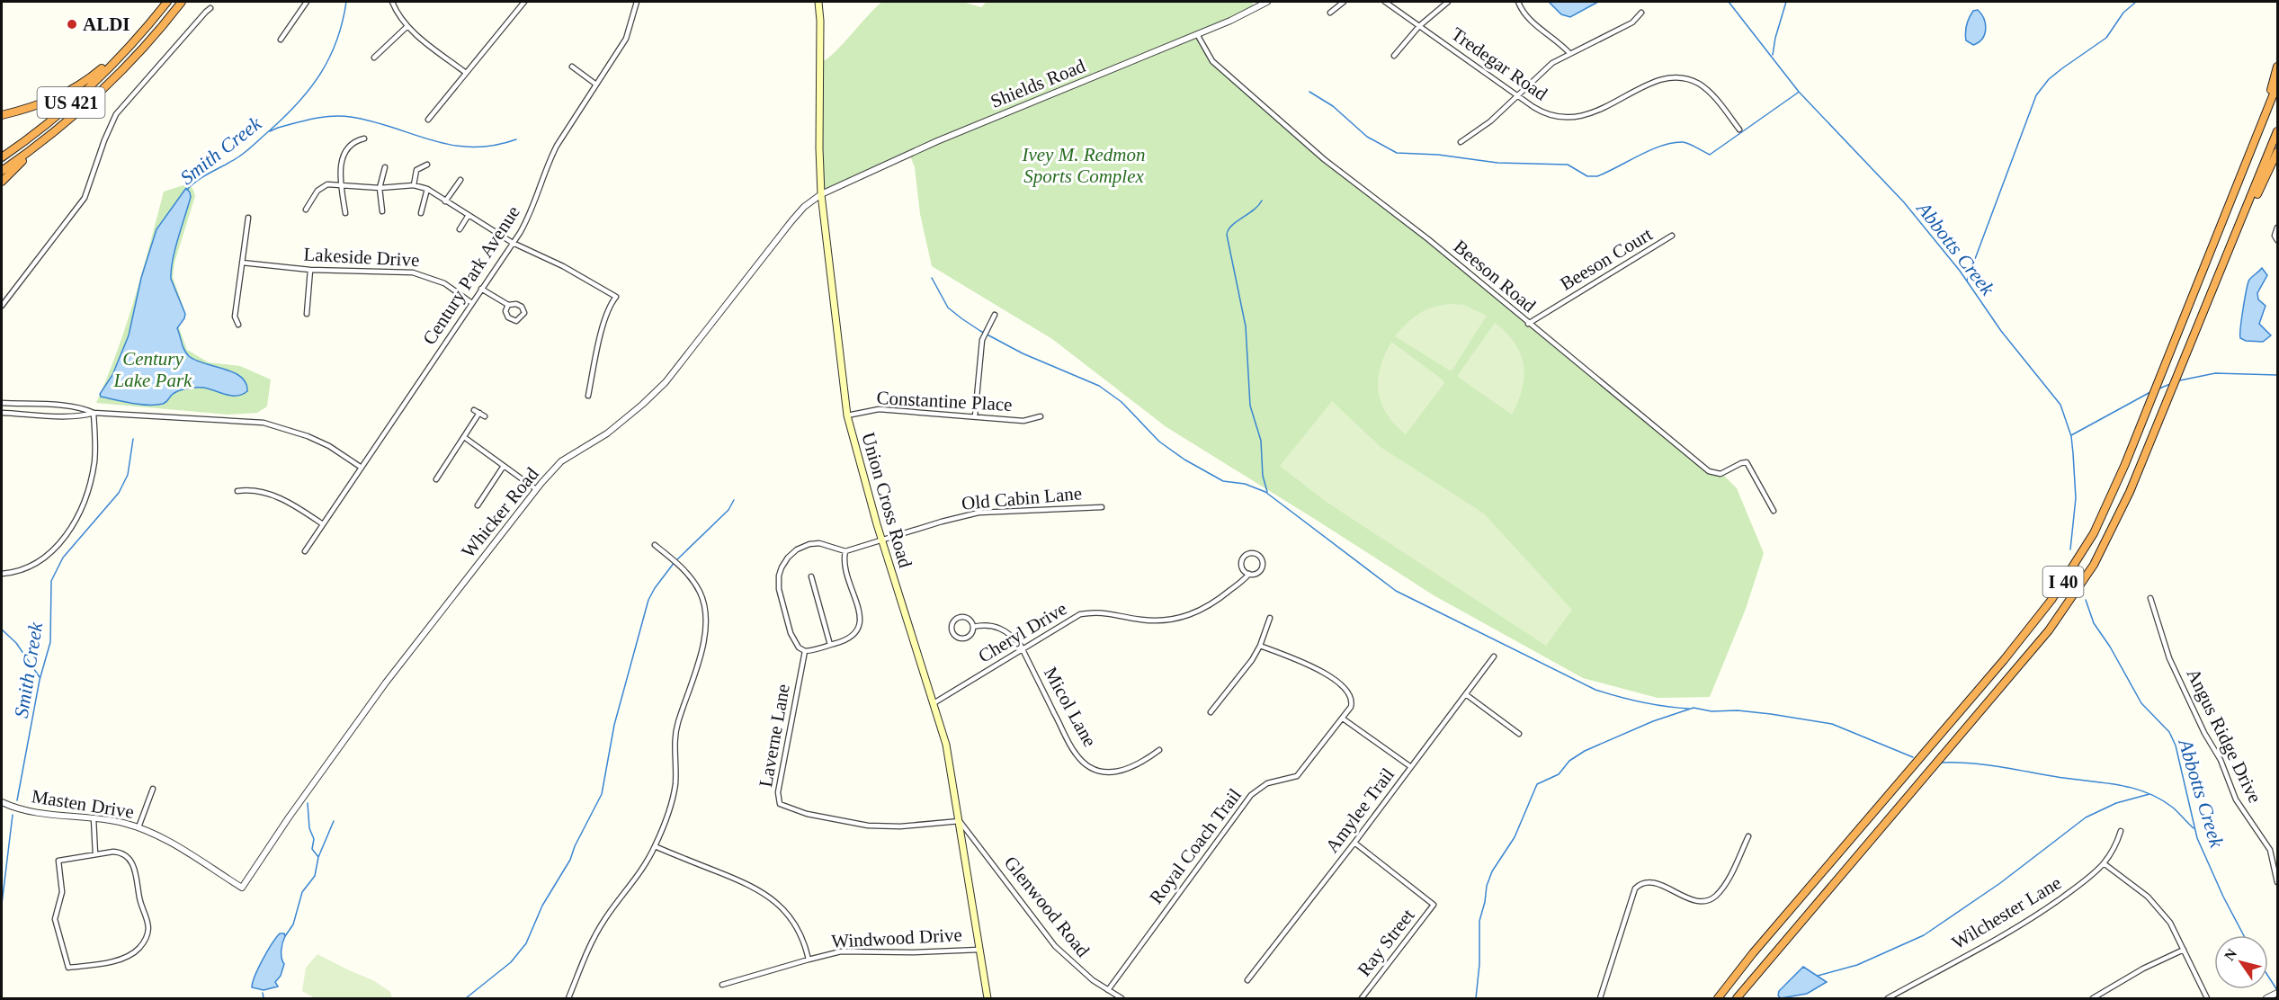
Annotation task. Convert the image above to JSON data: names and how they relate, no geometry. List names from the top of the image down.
{
  "streets": {
    "highway": ["US 421", "I 40"],
    "main road": ["Union Cross Road"],
    "street": [
      "Tredegar Road",
      "Shields Road",
      "Lakeside Drive",
      "Beeson Court",
      "Century Park Avenue",
      "Beeson Road",
      "Constantine Place",
      "Old Cabin Lane",
      "Whicker Road",
      "Cheryl Drive",
      "Micol Lane",
      "Laverne Lane",
      "Angus Ridge Drive",
      "Masten Drive",
      "Amylee Trail",
      "Royal Coach Trail",
      "Glenwood Road",
      "Wilchester Lane",
      "Windwood Drive",
      "Ray Street"
    ]
  },
  "crossings": [
    ["Shields Road", "Beeson Road"],
    ["Shields Road", "Union Cross Road"],
    ["Shields Road", "Whicker Road"],
    ["Lakeside Drive", "Century Park Avenue"],
    ["Beeson Court", "Beeson Road"],
    ["Constantine Place", "Union Cross Road"],
    ["Old Cabin Lane", "Union Cross Road"],
    ["Old Cabin Lane", "Laverne Lane"],
    ["Union Cross Road", "Whicker Road"],
    ["Union Cross Road", "Cheryl Drive"],
    ["Union Cross Road", "Laverne Lane"],
    ["Union Cross Road", "Glenwood Road"],
    ["Union Cross Road", "Windwood Drive"],
    ["Whicker Road", "Masten Drive"],
    ["Cheryl Drive", "Micol Lane"],
    ["Laverne Lane", "Glenwood Road"],
    ["Amylee Trail", "Ray Street"],
    ["Royal Coach Trail", "Glenwood Road"]
  ],
  "water": ["Smith Creek", "Abbotts Creek"],
  "parks": ["Ivey M. Redmon Sports Complex", "Century Lake Park"],
  "places": ["ALDI"],
  "north": "top left"
}
